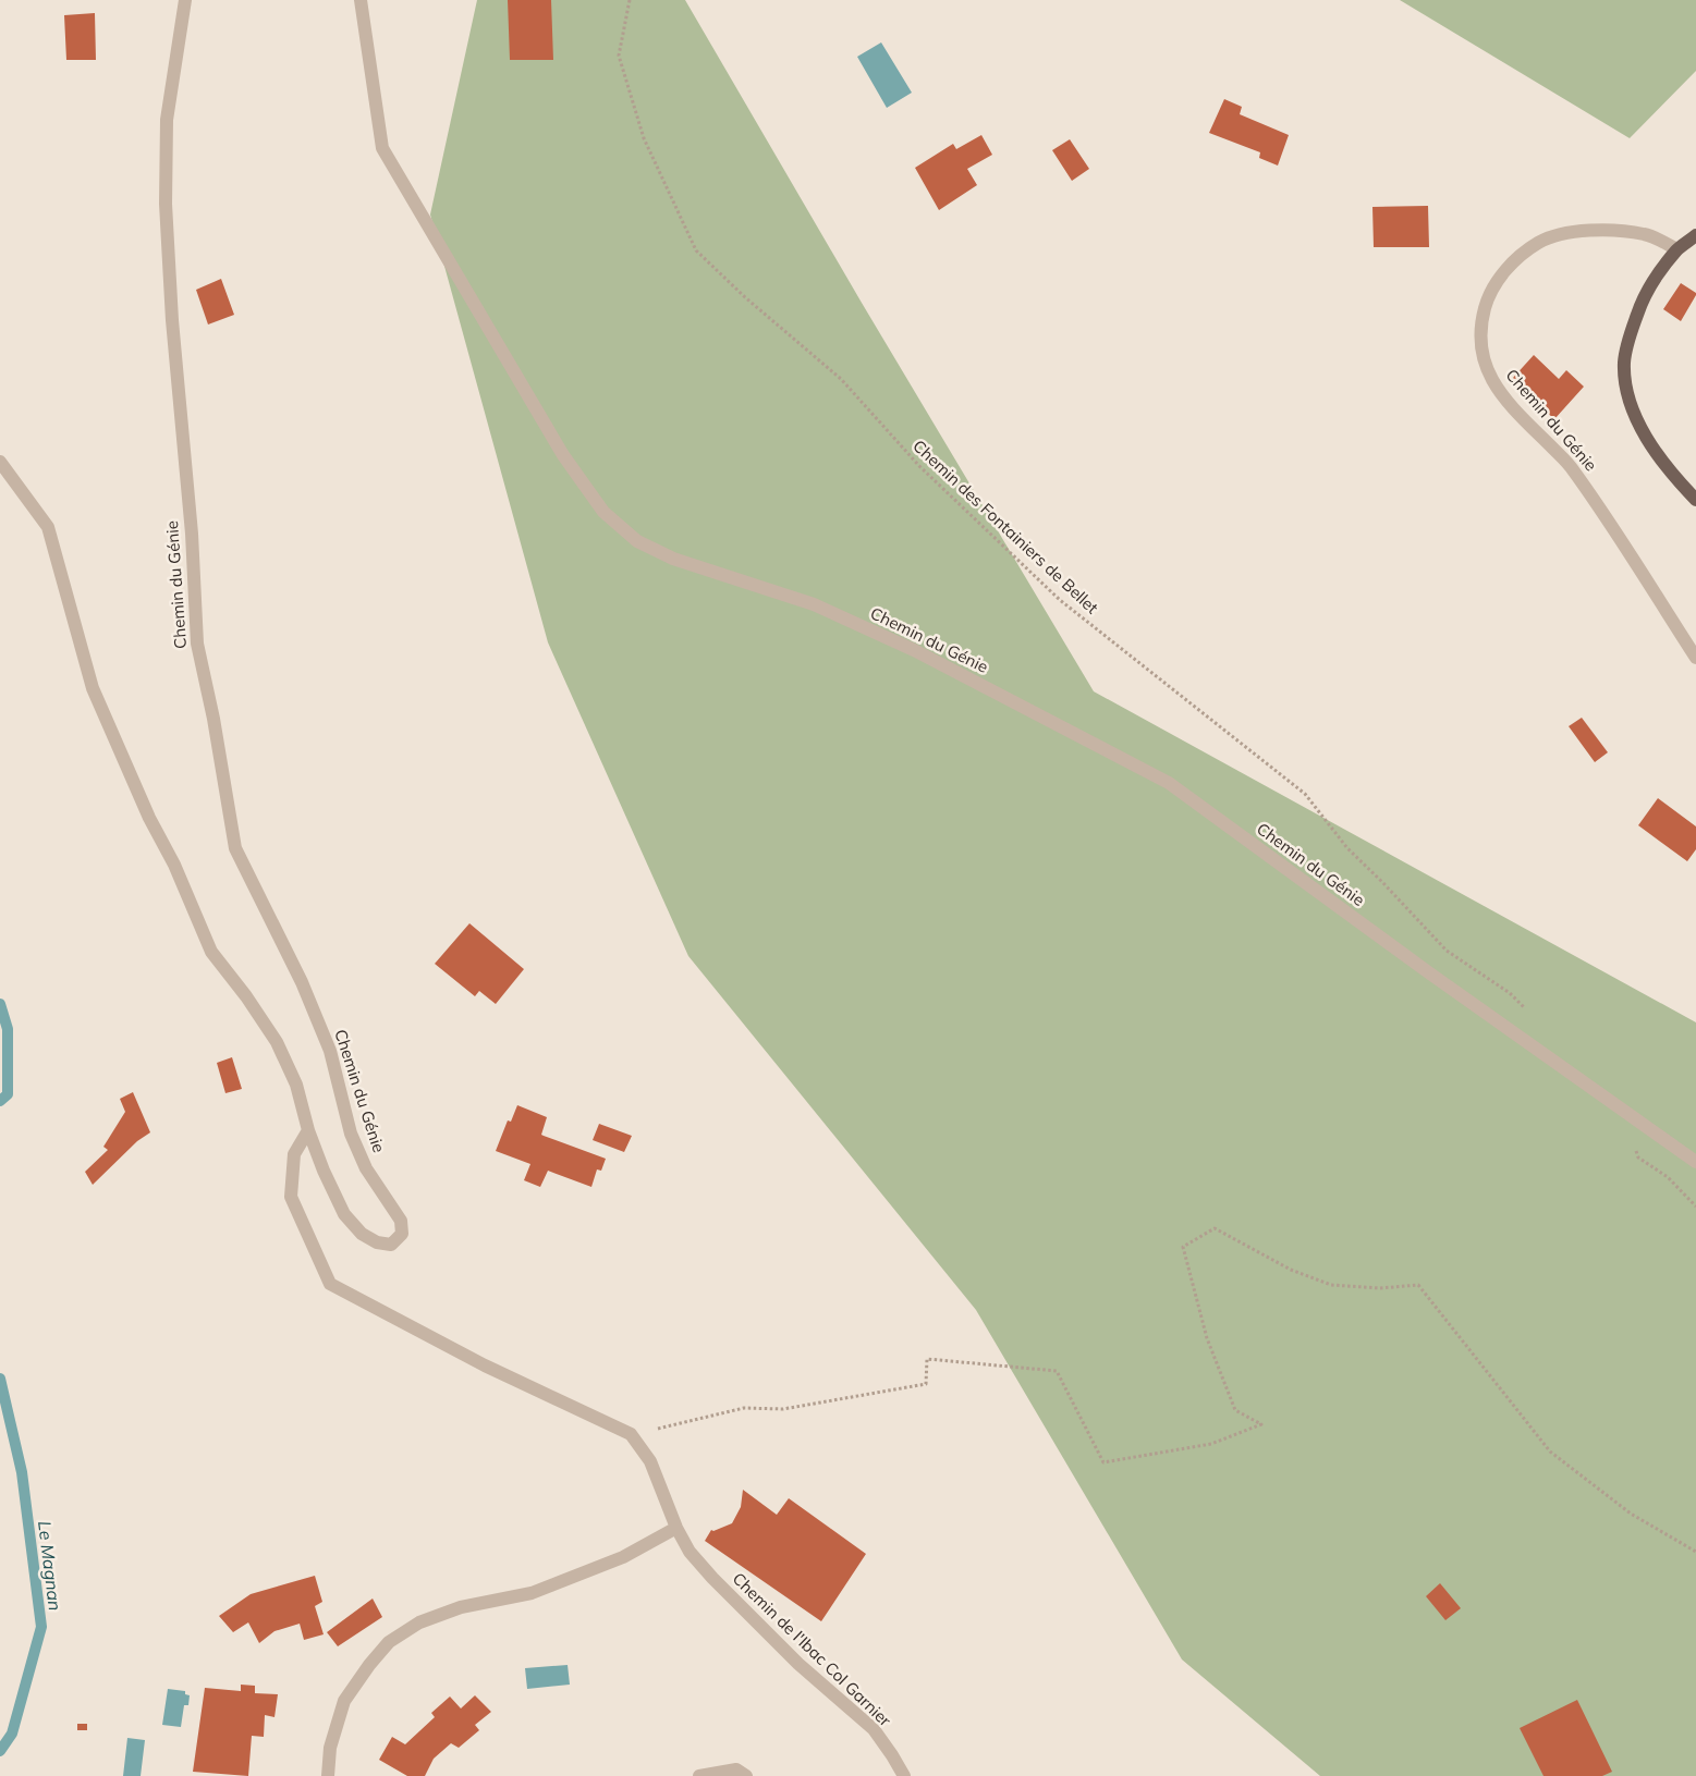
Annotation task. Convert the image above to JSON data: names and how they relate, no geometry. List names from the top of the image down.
{
  "streets": {
    "street": ["Chemin du Génie", "Chemin de l'Ibac Col Garnier"],
    "path": ["Chemin des Fontainiers de Bellet"]
  },
  "water": ["Le Magnan"]
}
